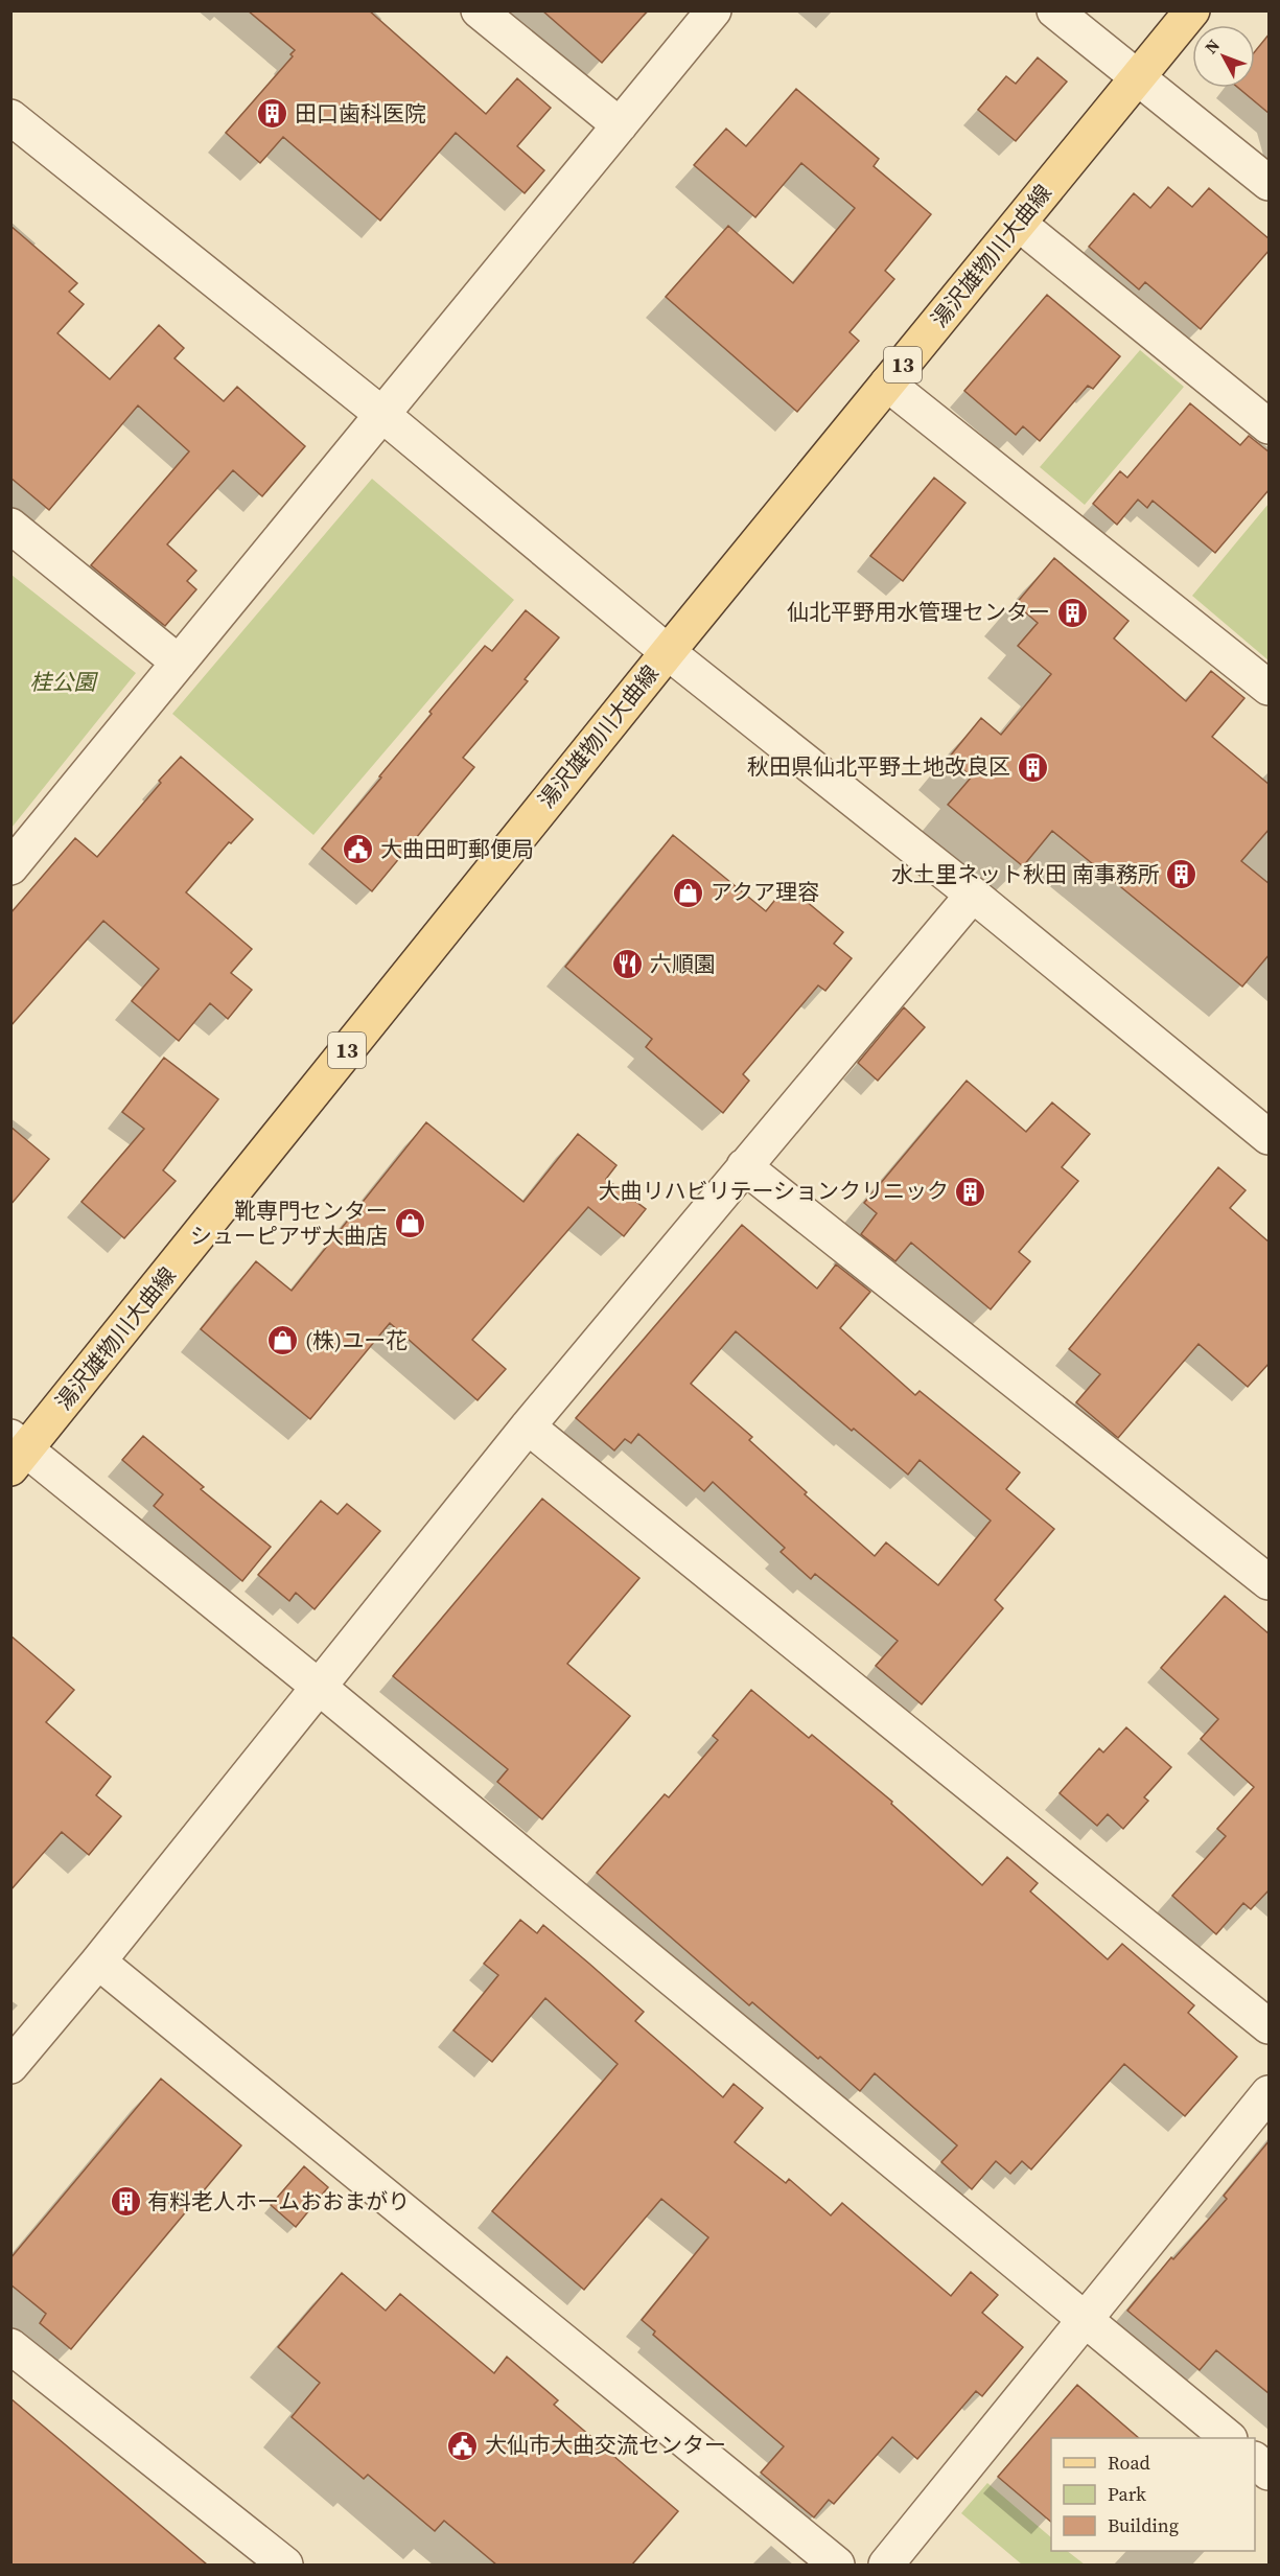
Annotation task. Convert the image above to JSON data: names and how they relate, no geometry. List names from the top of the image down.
{
  "streets": {
    "main road": ["湯沢雄物川大曲線", "13"]
  },
  "parks": ["桂公園"],
  "places": {
    "building": [
      "田口歯科医院",
      "仙北平野用水管理センター",
      "秋田県仙北平野土地改良区",
      "水土里ネット秋田 南事務所",
      "大曲リハビリテーションクリニック",
      "有料老人ホームおおまがり"
    ],
    "public building": ["大曲田町郵便局", "大仙市大曲交流センター"],
    "shop": ["アクア理容", "靴専門センター シューピアザ大曲店", "(株)ユー花"],
    "restaurant": ["六順園"]
  },
  "legend": ["Road", "Park", "Building"],
  "north": "top left"
}
